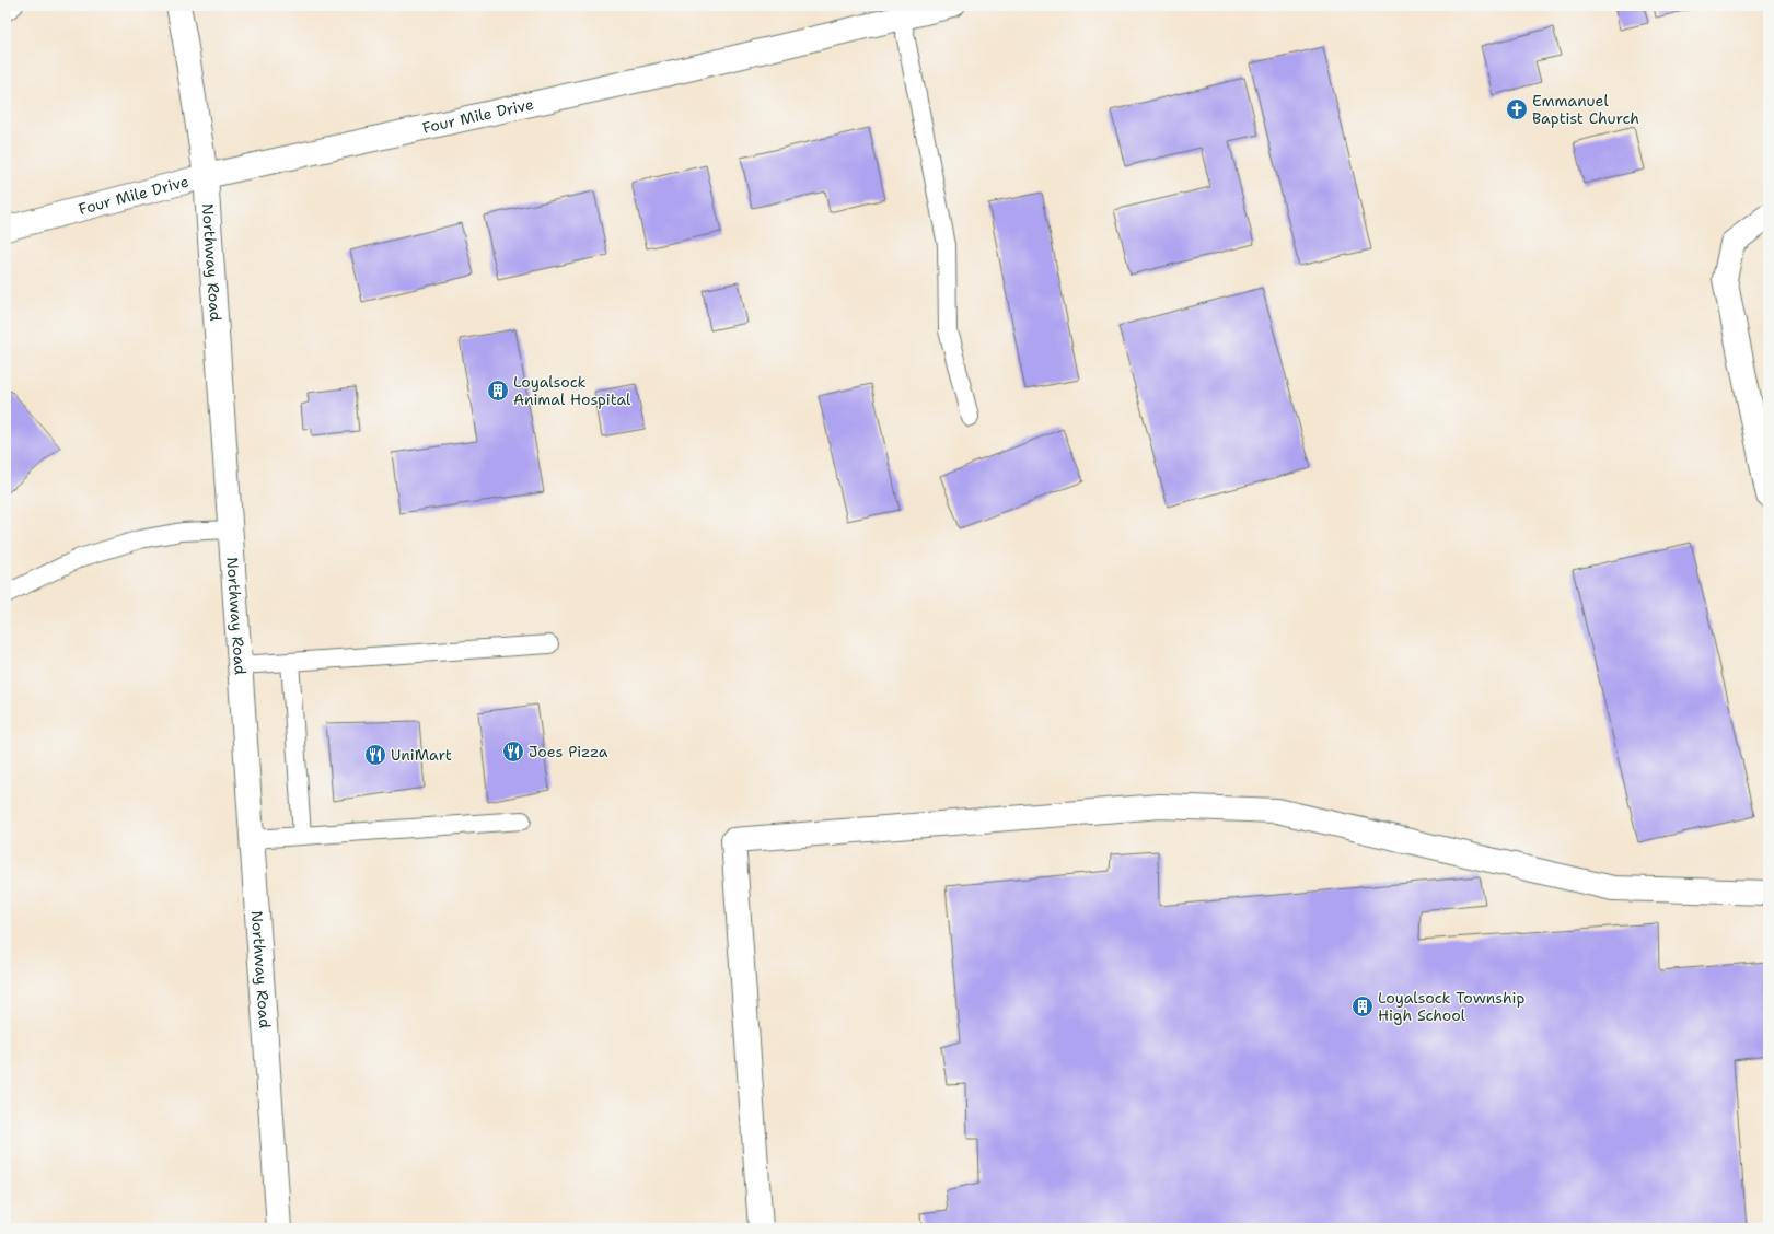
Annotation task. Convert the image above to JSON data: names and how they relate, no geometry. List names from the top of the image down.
{
  "streets": {
    "street": ["Four Mile Drive", "Northway Road"]
  },
  "crossings": [
    ["Four Mile Drive", "Northway Road"]
  ],
  "places": {
    "church": ["Emmanuel Baptist Church"],
    "building": ["Loyalsock Animal Hospital", "Loyalsock Township High School"],
    "restaurant": ["Joes Pizza", "UniMart"]
  }
}
